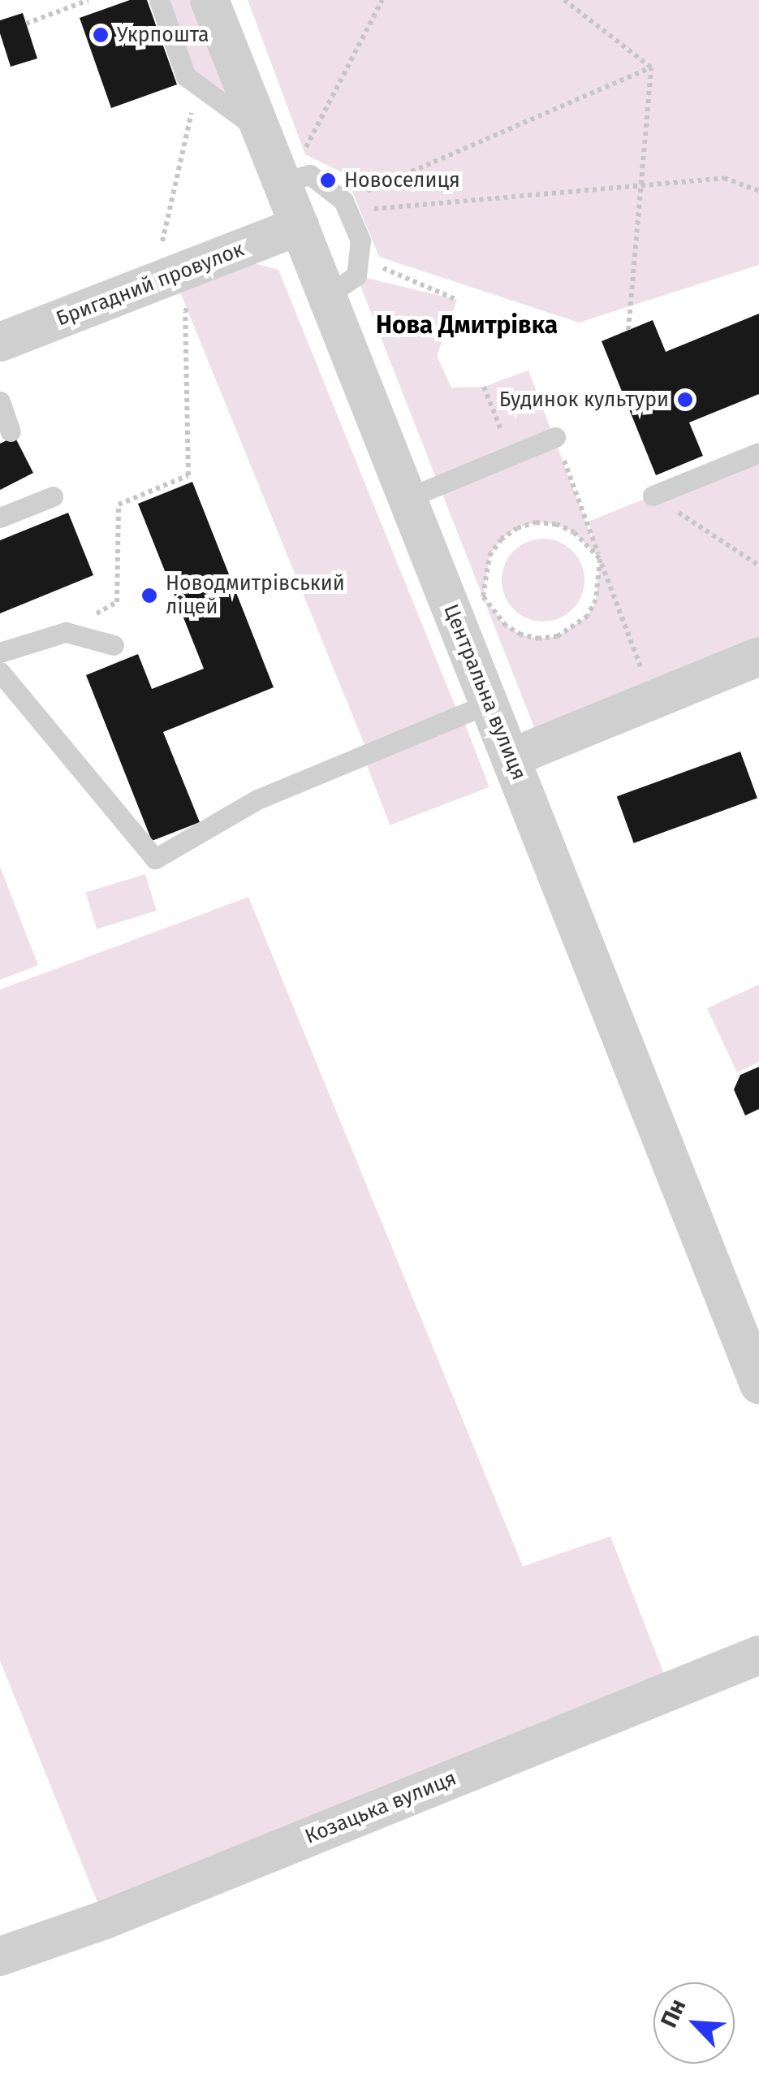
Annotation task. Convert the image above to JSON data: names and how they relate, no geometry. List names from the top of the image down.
{
  "streets": {
    "street": ["Бригадний провулок", "Центральна вулиця", "Козацька вулиця"]
  },
  "crossings": [
    ["Бригадний провулок", "Центральна вулиця"]
  ],
  "districts": ["Нова Дмитрівка"],
  "places": [
    "Укрпошта",
    "Новоселиця",
    "Будинок культури",
    "Новодмитрівський ліцей"
  ],
  "north": "top left"
}
